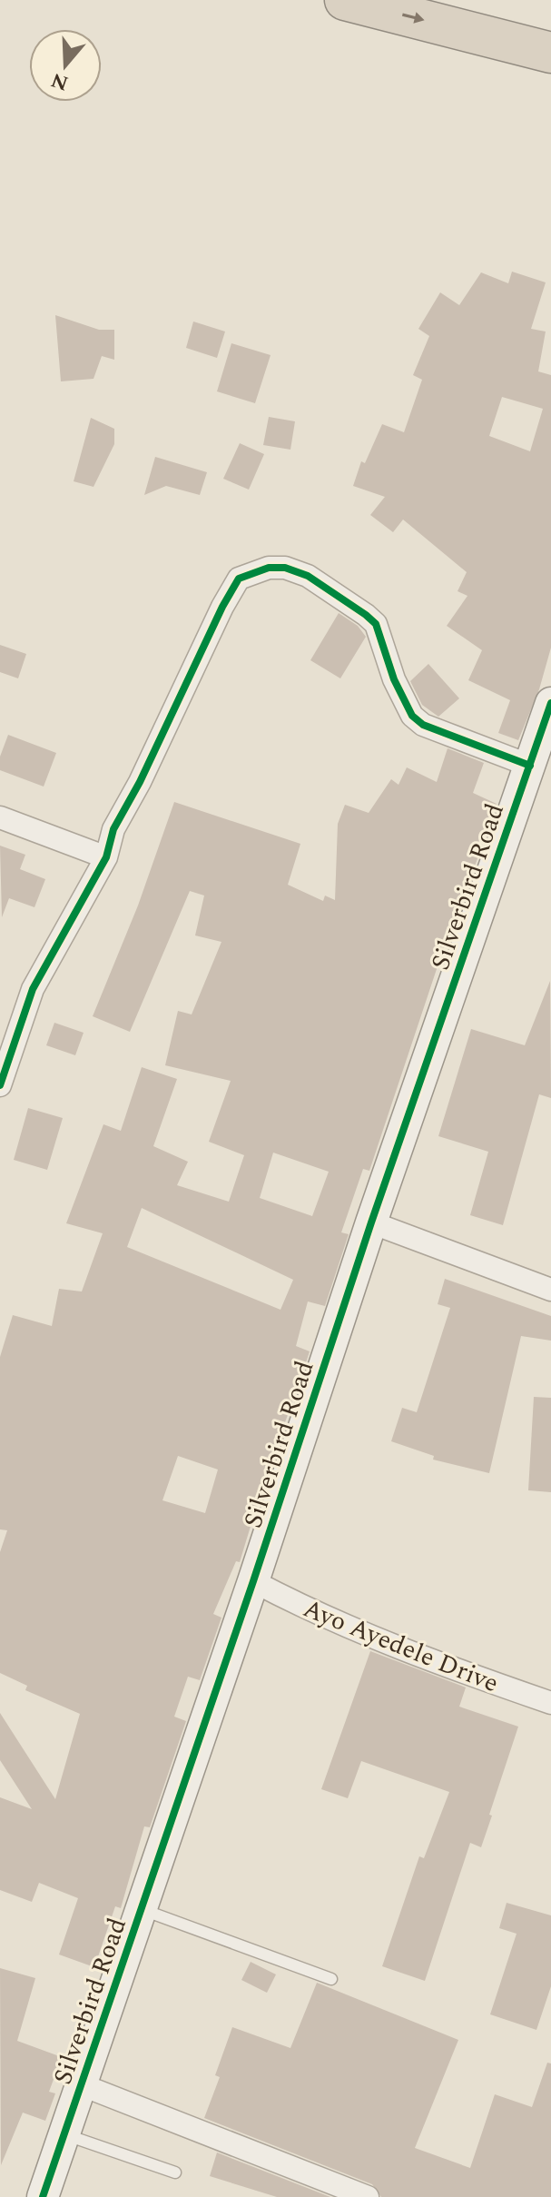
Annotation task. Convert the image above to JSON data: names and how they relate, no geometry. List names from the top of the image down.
{
  "streets": {
    "street": ["Silverbird Road", "Ayo Ayedele Drive"]
  },
  "crossings": [
    ["Silverbird Road", "Ayo Ayedele Drive"]
  ],
  "north": "bottom"
}
